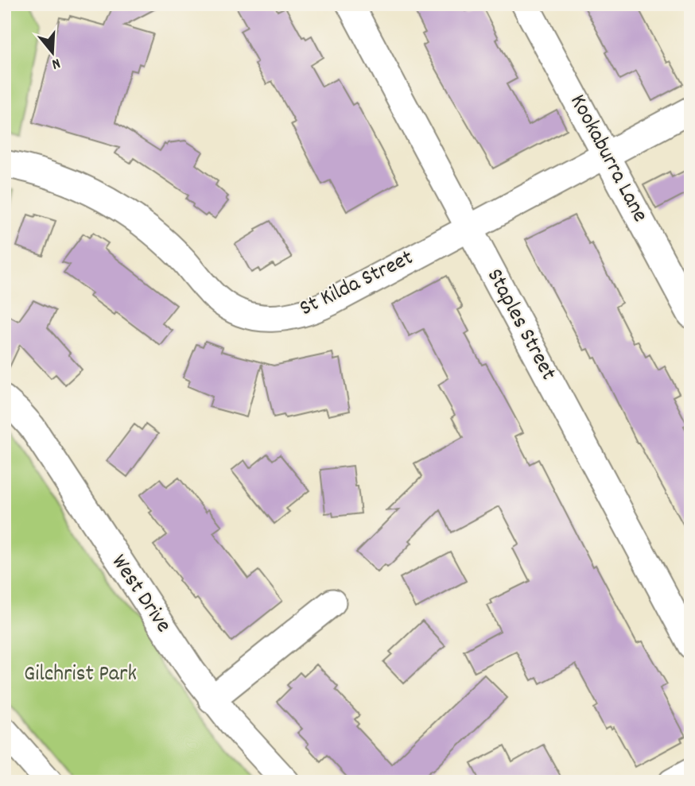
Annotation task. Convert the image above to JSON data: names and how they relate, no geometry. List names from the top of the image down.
{
  "streets": {
    "street": [
      "Kookaburra Lane",
      "St Kilda Street",
      "Staples Street",
      "West Drive"
    ]
  },
  "crossings": [
    ["Kookaburra Lane", "St Kilda Street"],
    ["St Kilda Street", "Staples Street"]
  ],
  "parks": ["Gilchrist Park"],
  "north": "bottom"
}
